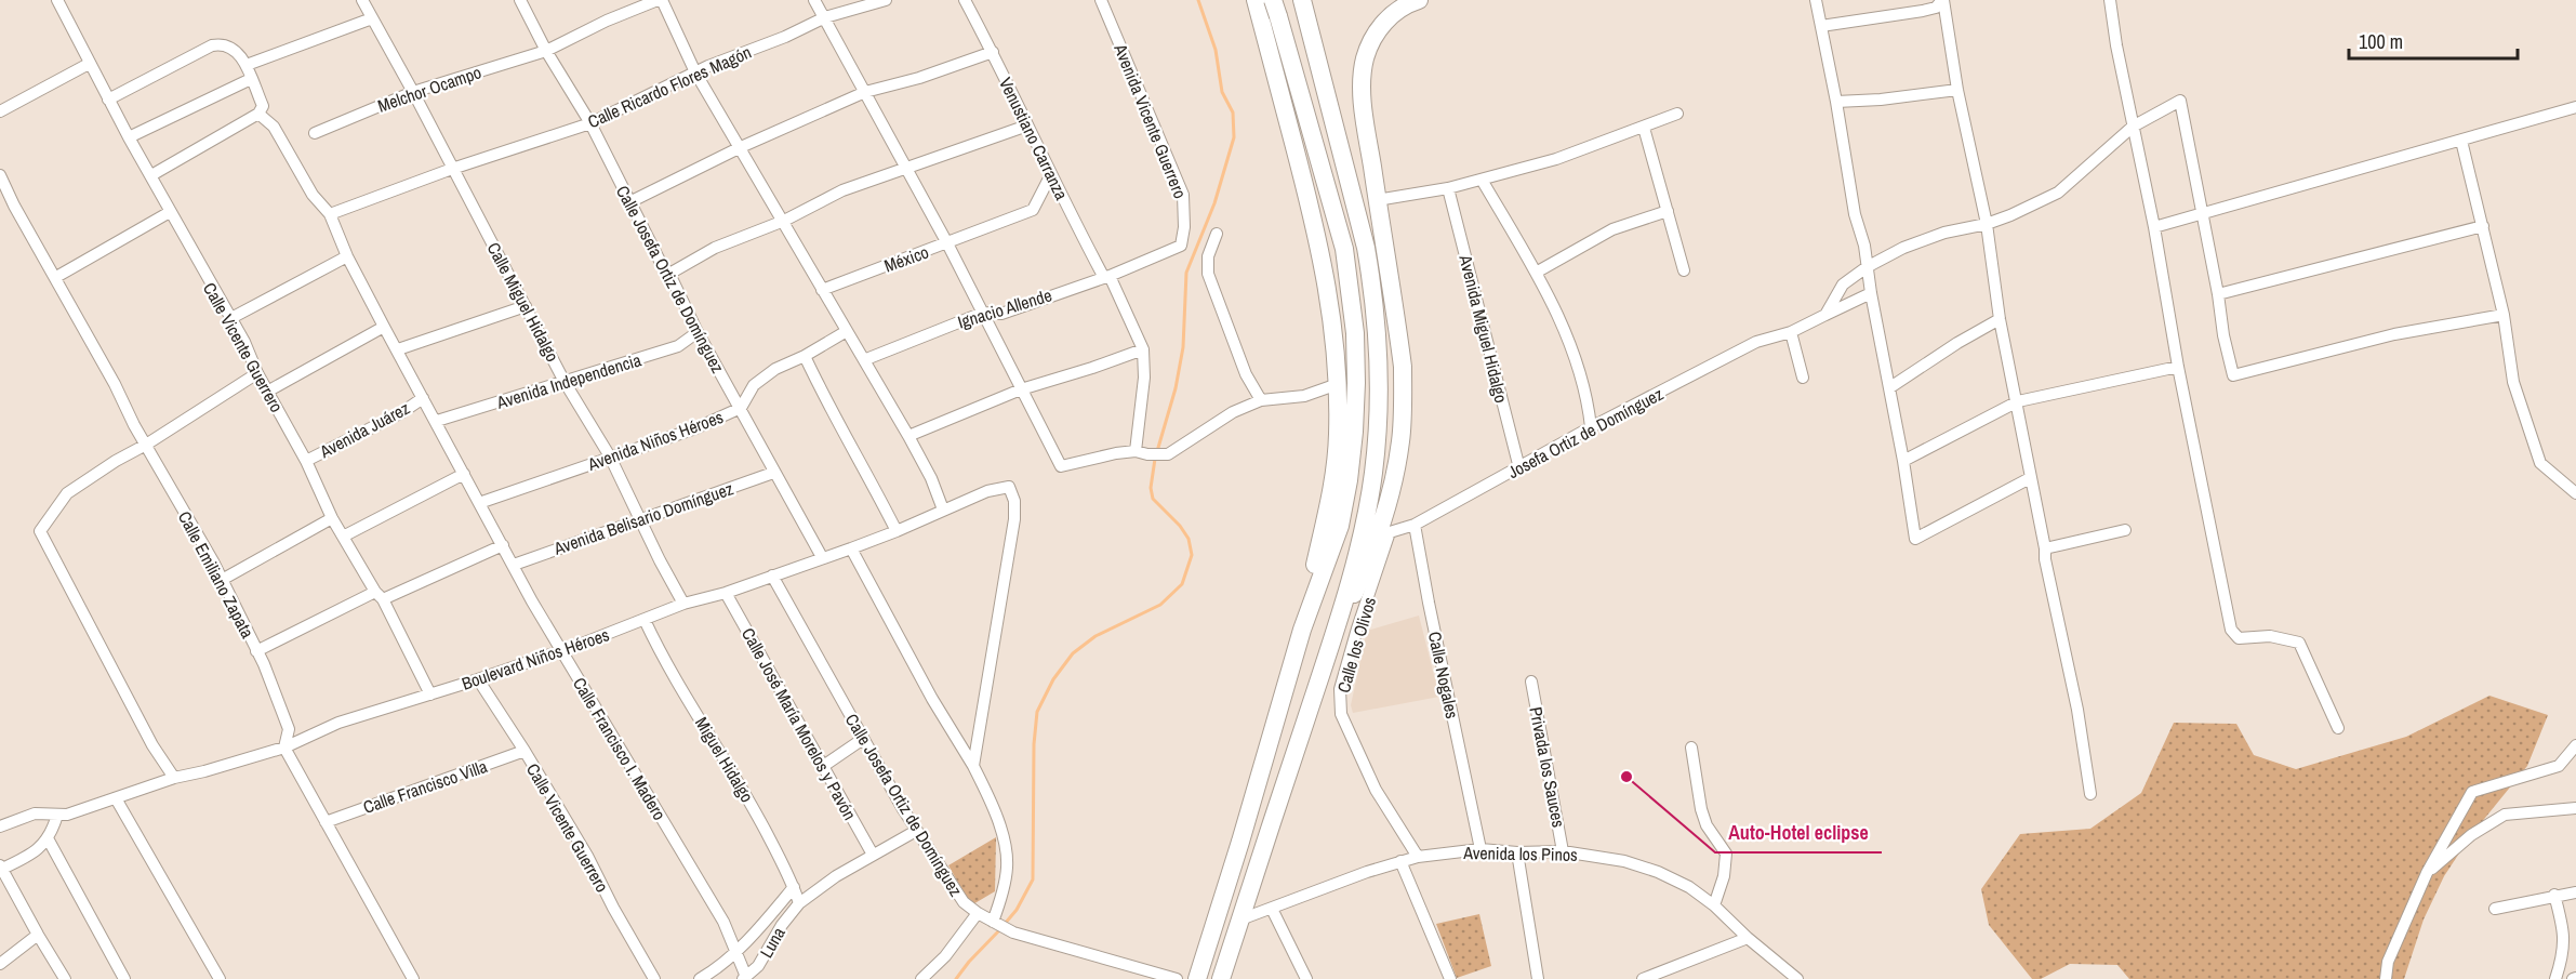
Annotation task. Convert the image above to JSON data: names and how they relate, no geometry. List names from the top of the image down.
{
  "streets": {
    "street": [
      "Calle Ricardo Flores Magón",
      "Melchor Ocampo",
      "Avenida Vicente Guerrero",
      "Venustiano Carranza",
      "México",
      "Calle Josefa Ortiz de Domínguez",
      "Calle Miguel Hidalgo",
      "Ignacio Allende",
      "Avenida Miguel Hidalgo",
      "Calle Vicente Guerrero",
      "Avenida Independencia",
      "Avenida Juárez",
      "Josefa Ortiz de Domínguez",
      "Avenida Niños Héroes",
      "Avenida Belisario Domínguez",
      "Calle Emiliano Zapata",
      "Calle los Olivos",
      "Boulevard Niños Héroes",
      "Calle Nogales",
      "Calle José María Morelos y Pavón",
      "Calle Francisco I. Madero",
      "Miguel Hidalgo",
      "Privada los Sauces",
      "Calle Francisco Villa",
      "Avenida los Pinos",
      "Luna"
    ]
  },
  "crossings": [
    ["Calle Ricardo Flores Magón", "Calle Josefa Ortiz de Domínguez"],
    ["Calle Ricardo Flores Magón", "Calle Miguel Hidalgo"],
    ["Calle Ricardo Flores Magón", "Calle Francisco I. Madero"],
    ["Melchor Ocampo", "Calle Josefa Ortiz de Domínguez"],
    ["Melchor Ocampo", "Calle Miguel Hidalgo"],
    ["Avenida Vicente Guerrero", "Ignacio Allende"],
    ["Venustiano Carranza", "México"],
    ["Venustiano Carranza", "Ignacio Allende"],
    ["Calle Josefa Ortiz de Domínguez", "Avenida Independencia"],
    ["Calle Josefa Ortiz de Domínguez", "Avenida Niños Héroes"],
    ["Calle Josefa Ortiz de Domínguez", "Avenida Belisario Domínguez"],
    ["Calle Josefa Ortiz de Domínguez", "Boulevard Niños Héroes"],
    ["Calle Josefa Ortiz de Domínguez", "Luna"],
    ["Calle Miguel Hidalgo", "Avenida Independencia"],
    ["Calle Miguel Hidalgo", "Avenida Niños Héroes"],
    ["Calle Miguel Hidalgo", "Avenida Belisario Domínguez"],
    ["Calle Miguel Hidalgo", "Boulevard Niños Héroes"],
    ["Avenida Miguel Hidalgo", "Josefa Ortiz de Domínguez"],
    ["Calle Vicente Guerrero", "Avenida Juárez"],
    ["Calle Vicente Guerrero", "Boulevard Niños Héroes"],
    ["Calle Vicente Guerrero", "Calle Francisco Villa"],
    ["Avenida Independencia", "Calle Francisco I. Madero"],
    ["Avenida Juárez", "Calle Francisco I. Madero"],
    ["Josefa Ortiz de Domínguez", "Calle Nogales"],
    ["Avenida Niños Héroes", "Calle Francisco I. Madero"],
    ["Avenida Belisario Domínguez", "Calle Francisco I. Madero"],
    ["Calle Emiliano Zapata", "Boulevard Niños Héroes"],
    ["Calle Emiliano Zapata", "Calle Francisco Villa"],
    ["Calle los Olivos", "Avenida los Pinos"],
    ["Boulevard Niños Héroes", "Calle José María Morelos y Pavón"],
    ["Boulevard Niños Héroes", "Calle Francisco I. Madero"],
    ["Boulevard Niños Héroes", "Miguel Hidalgo"],
    ["Calle Nogales", "Avenida los Pinos"],
    ["Calle José María Morelos y Pavón", "Luna"],
    ["Calle Francisco I. Madero", "Luna"],
    ["Miguel Hidalgo", "Luna"],
    ["Privada los Sauces", "Avenida los Pinos"]
  ],
  "places": ["Auto-Hotel eclipse"],
  "scale_bar": "100 m"
}
